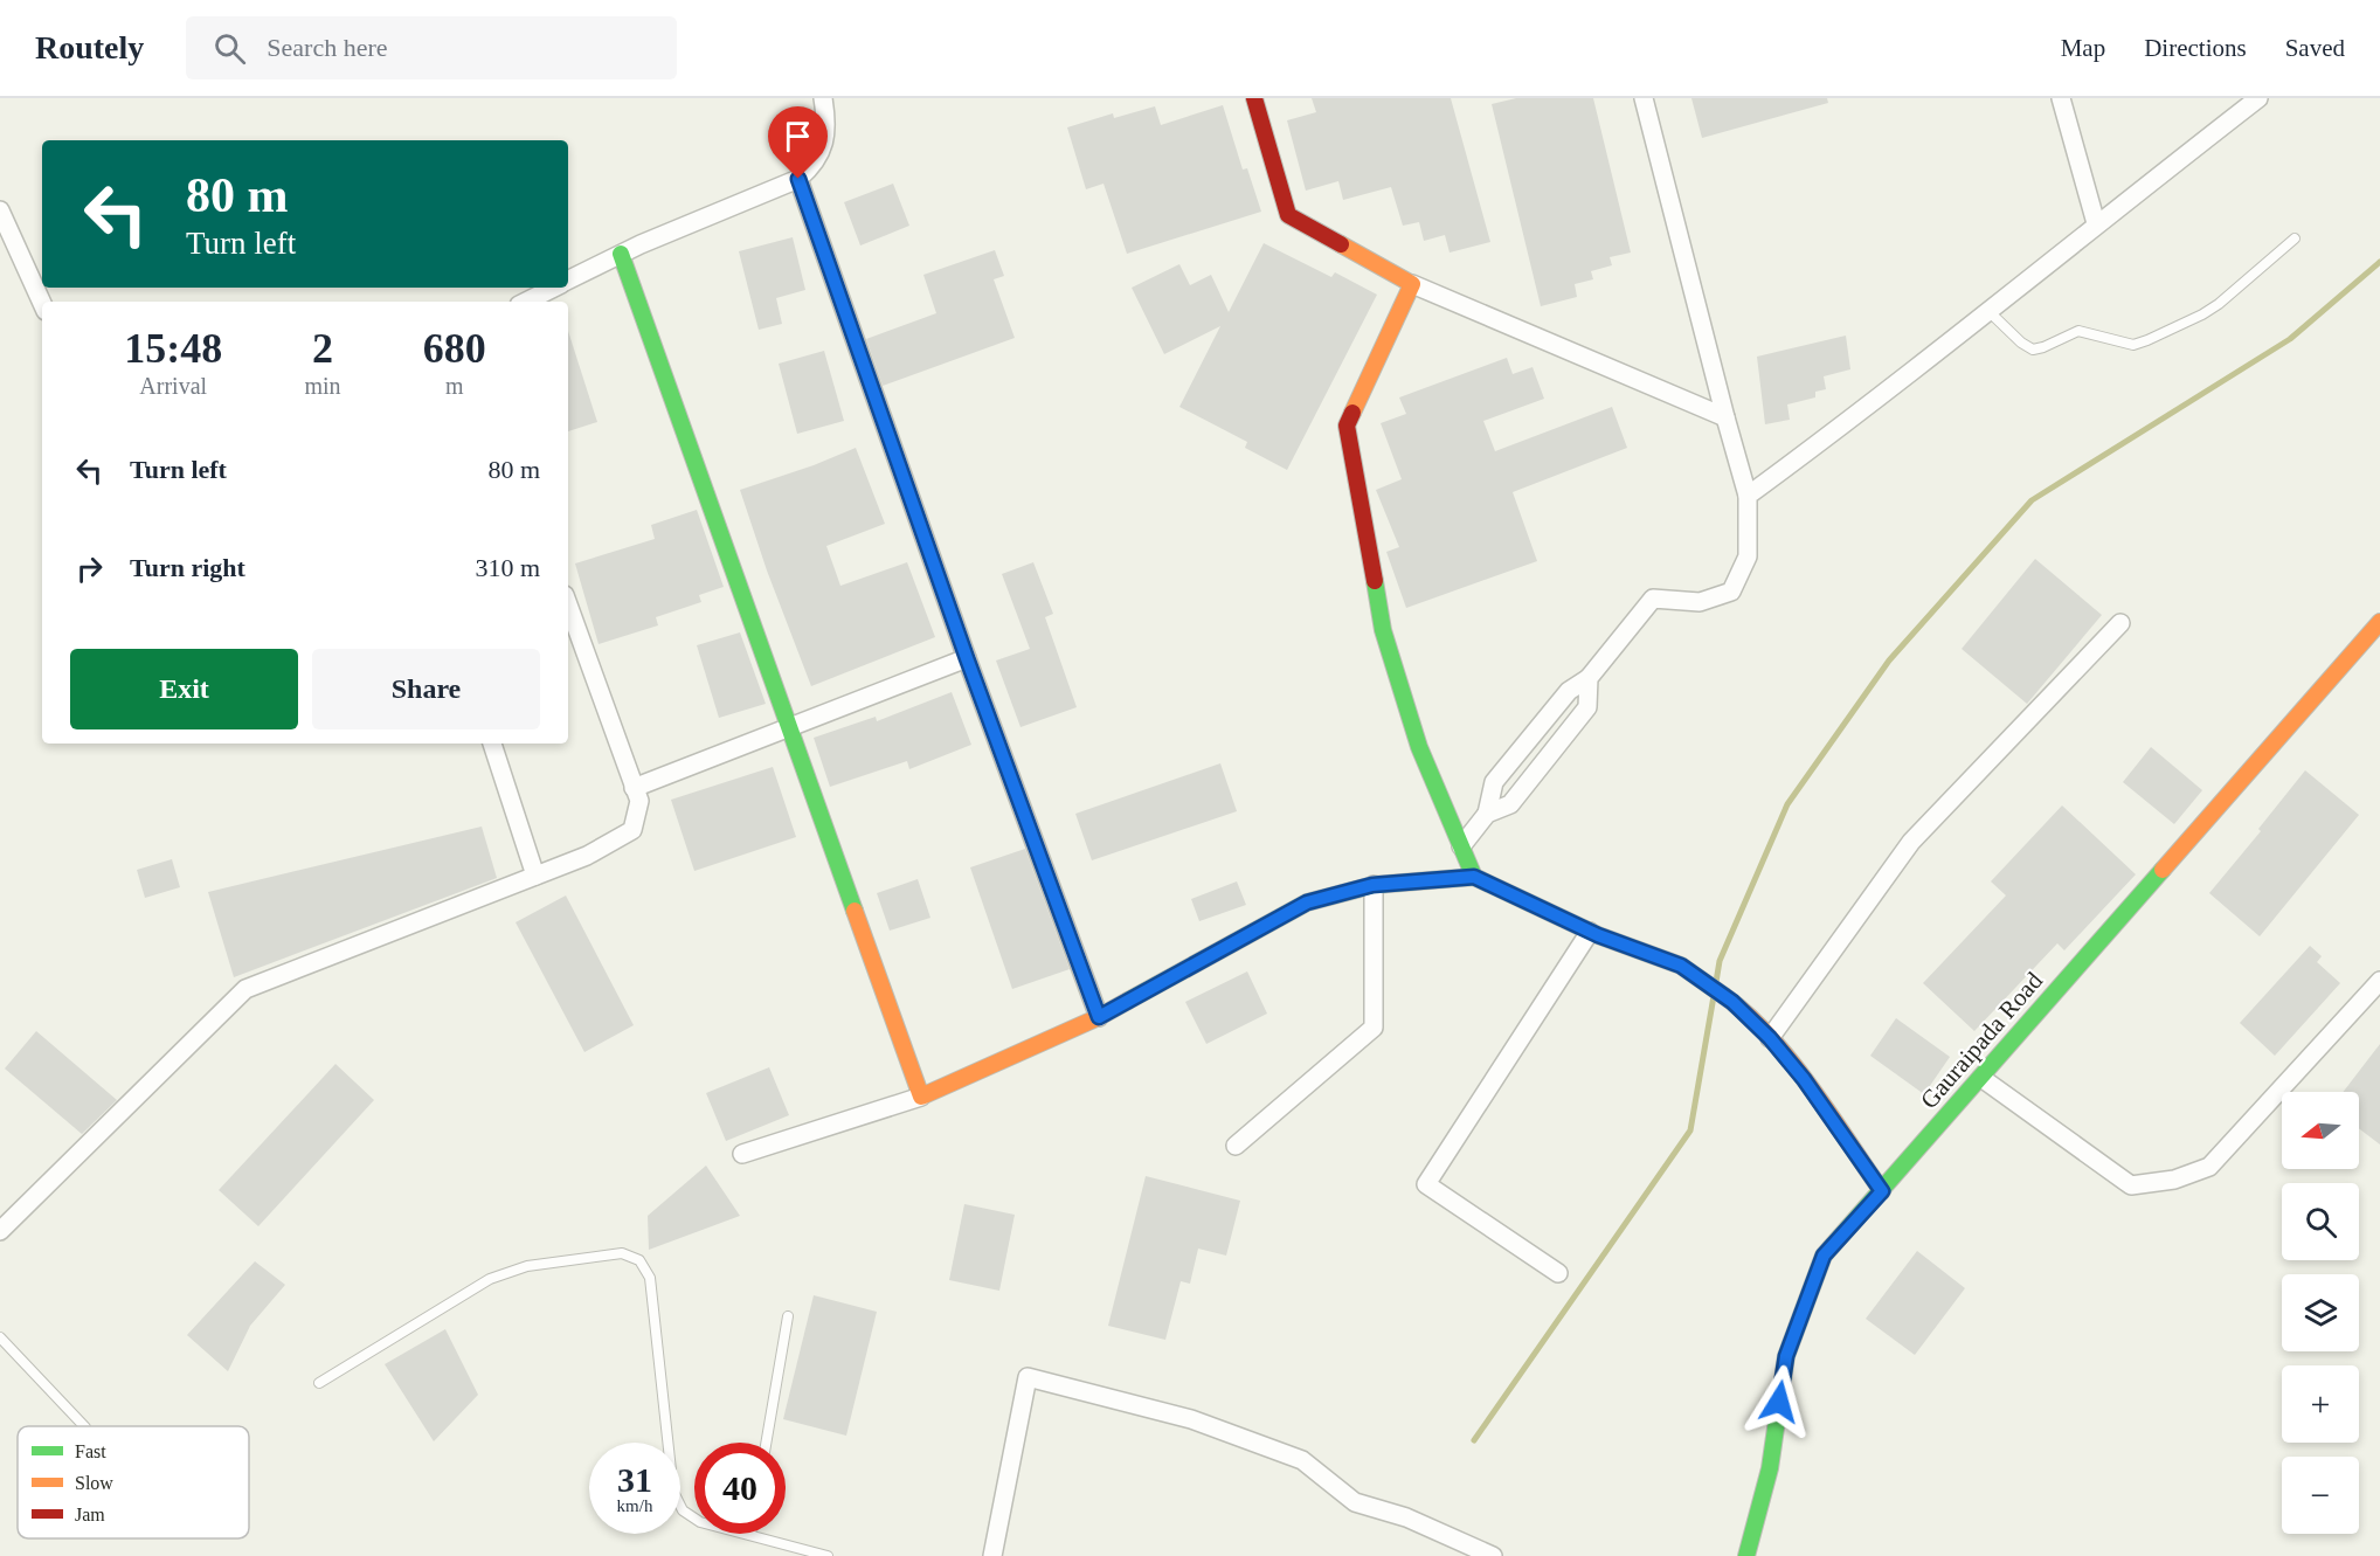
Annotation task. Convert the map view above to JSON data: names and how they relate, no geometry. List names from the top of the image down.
{
  "streets": {
    "street": ["Gauraipada Road"]
  },
  "legend": ["Fast", "Slow", "Jam"],
  "north": "left",
  "page": {
    "header": "Routely",
    "search": "Search here",
    "nav": ["Map", "Directions", "Saved"],
    "turn": ["80 m", "Turn left"],
    "eta": [
      "15:48",
      "Arrival",
      "2",
      "min",
      "680",
      "m"
    ],
    "list": [
      {
        "name": "Turn left",
        "value": "80 m"
      },
      {
        "name": "Turn right",
        "value": "310 m"
      }
    ],
    "buttons": ["Exit", "Share"],
    "map_buttons": ["+", "−"],
    "speed": "31 km/h",
    "limit": "40"
  }
}
